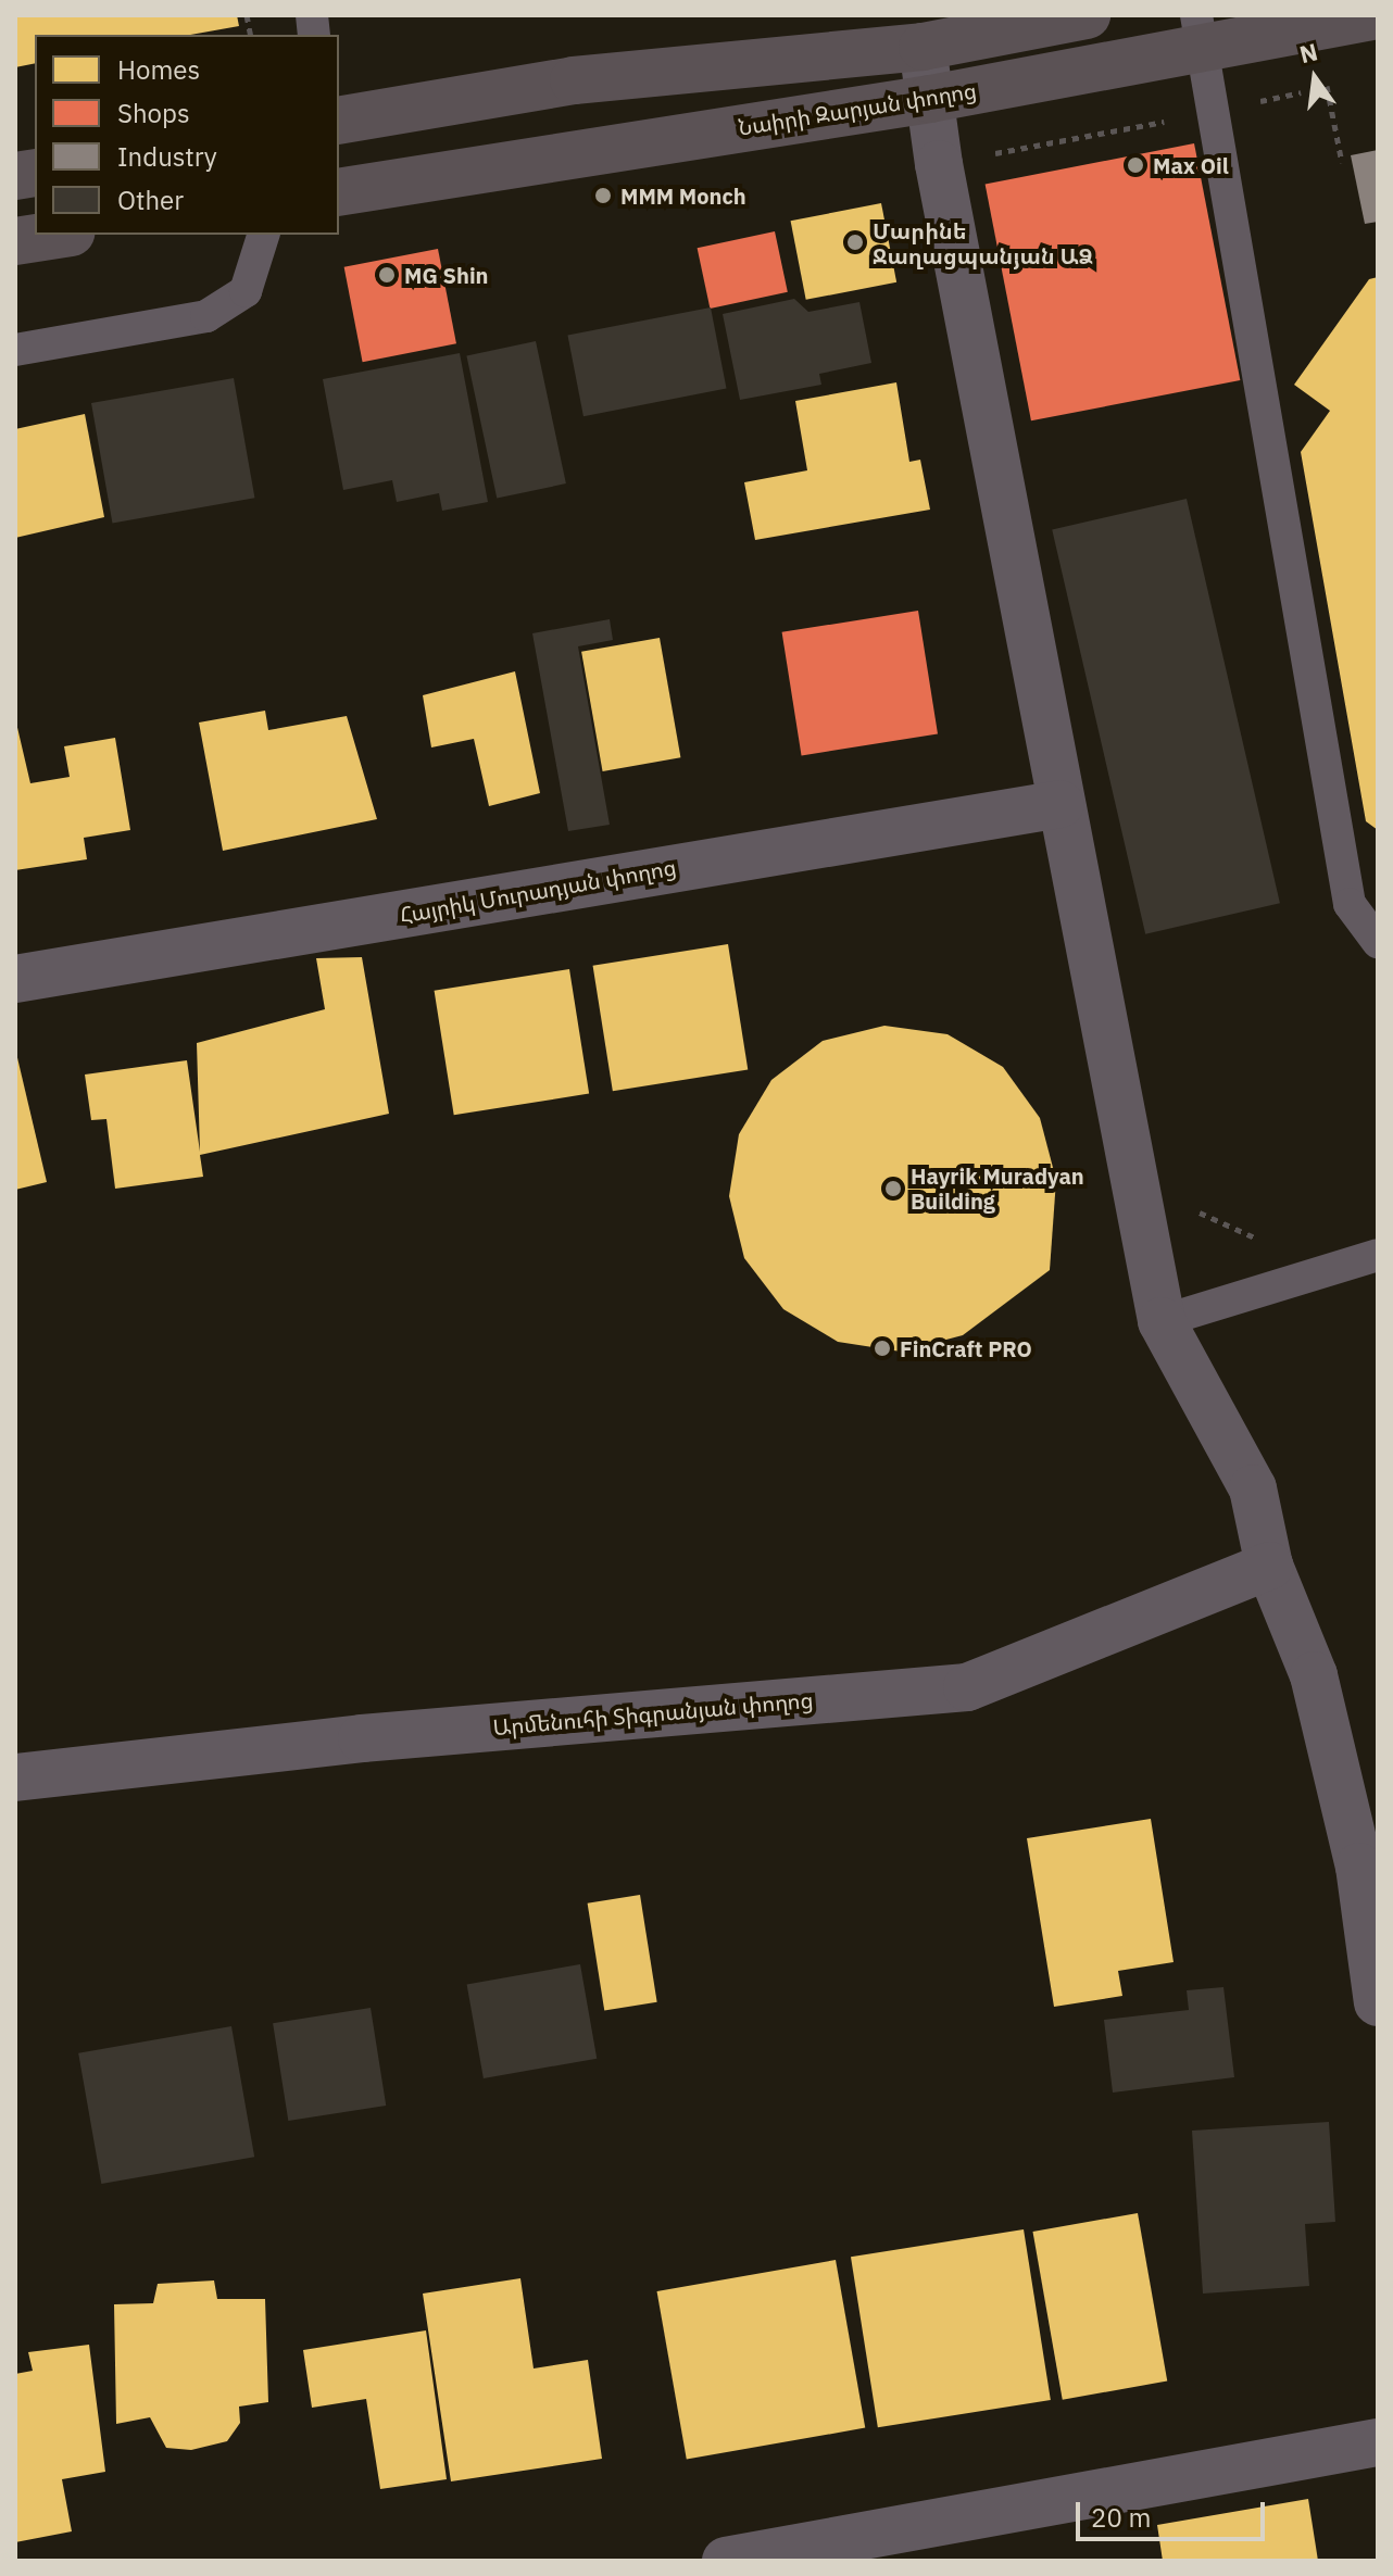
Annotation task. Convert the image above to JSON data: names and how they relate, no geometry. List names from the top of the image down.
{
  "streets": {
    "main road": ["Նաիրի Զարյան փողոց"],
    "street": ["Հայրիկ Մուրադյան փողոց", "Արմենուհի Տիգրանյան փողոց"]
  },
  "places": [
    "Max Oil",
    "MMM Monch",
    "Մարինե Ջաղացպանյան ԱՁ",
    "MG Shin",
    "Hayrik Muradyan Building",
    "FinCraft PRO"
  ],
  "legend": [
    "Homes",
    "Shops",
    "Industry",
    "Other"
  ],
  "scale_bar": "20 m",
  "north": "top"
}
